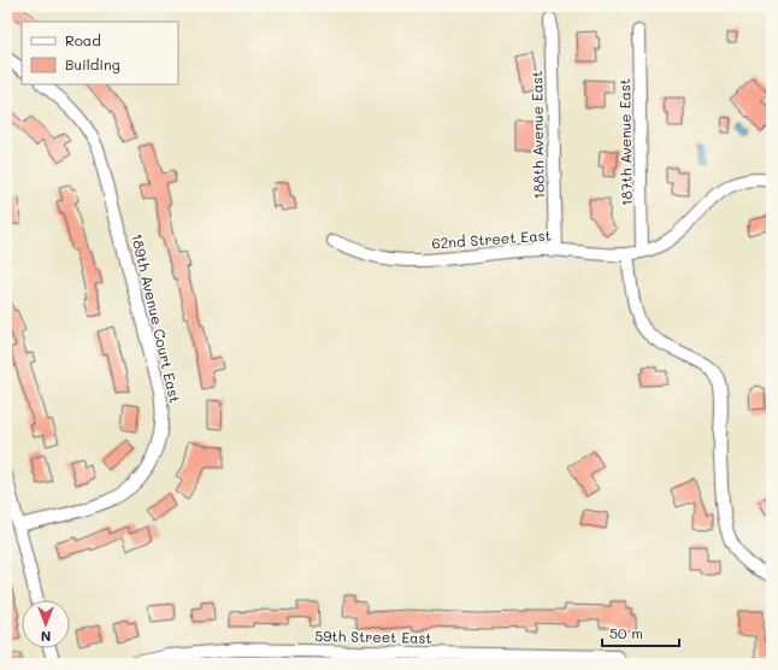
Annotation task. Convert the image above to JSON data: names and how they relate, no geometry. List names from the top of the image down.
{
  "streets": {
    "street": [
      "188th Avenue East",
      "187th Avenue East",
      "62nd Street East",
      "189th Avenue Court East",
      "59th Street East"
    ]
  },
  "crossings": [
    ["188th Avenue East", "62nd Street East"],
    ["187th Avenue East", "62nd Street East"]
  ],
  "legend": ["Road", "Building"],
  "scale_bar": "50 m",
  "north": "bottom"
}
